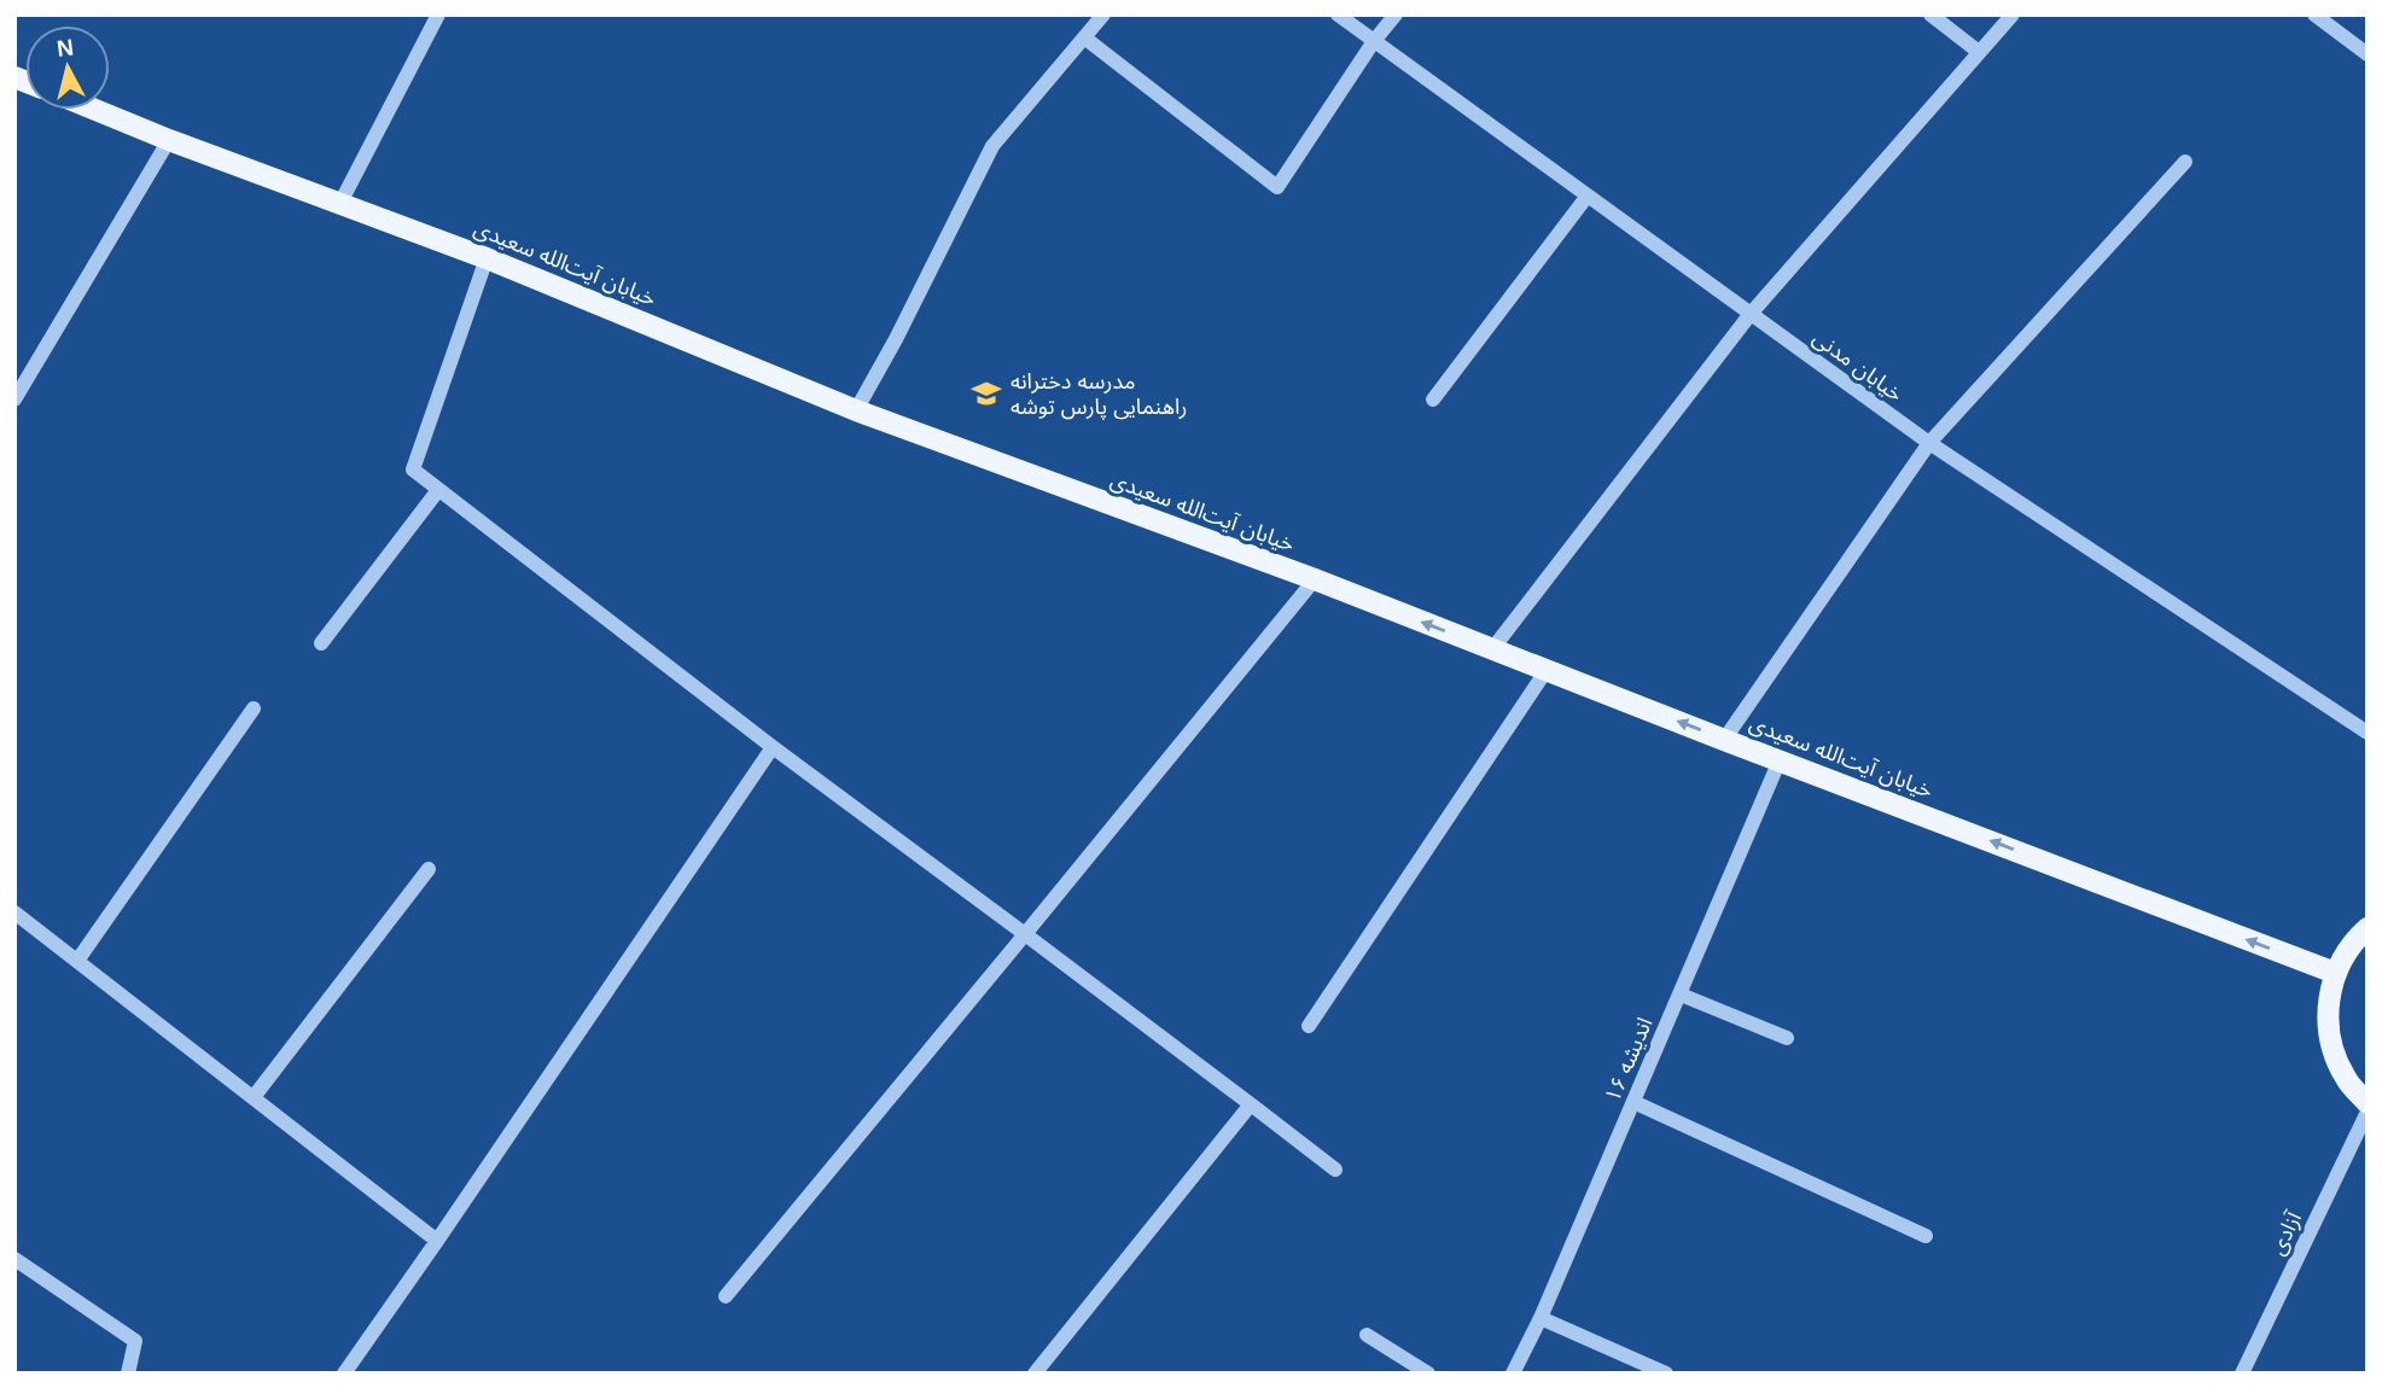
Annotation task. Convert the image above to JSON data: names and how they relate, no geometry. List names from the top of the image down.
{
  "streets": {
    "main road": ["خیابان آیت‌الله سعیدی"],
    "street": ["خیابان مدنی", "اندیشه ۱۶", "آزادی"]
  },
  "crossings": [
    ["خیابان آیت‌الله سعیدی", "اندیشه ۱۶"]
  ],
  "one_way": ["خیابان آیت‌الله سعیدی"],
  "places": {
    "school or university": ["مدرسه دخترانه راهنمایی پارس توشه"]
  },
  "north": "top"
}
